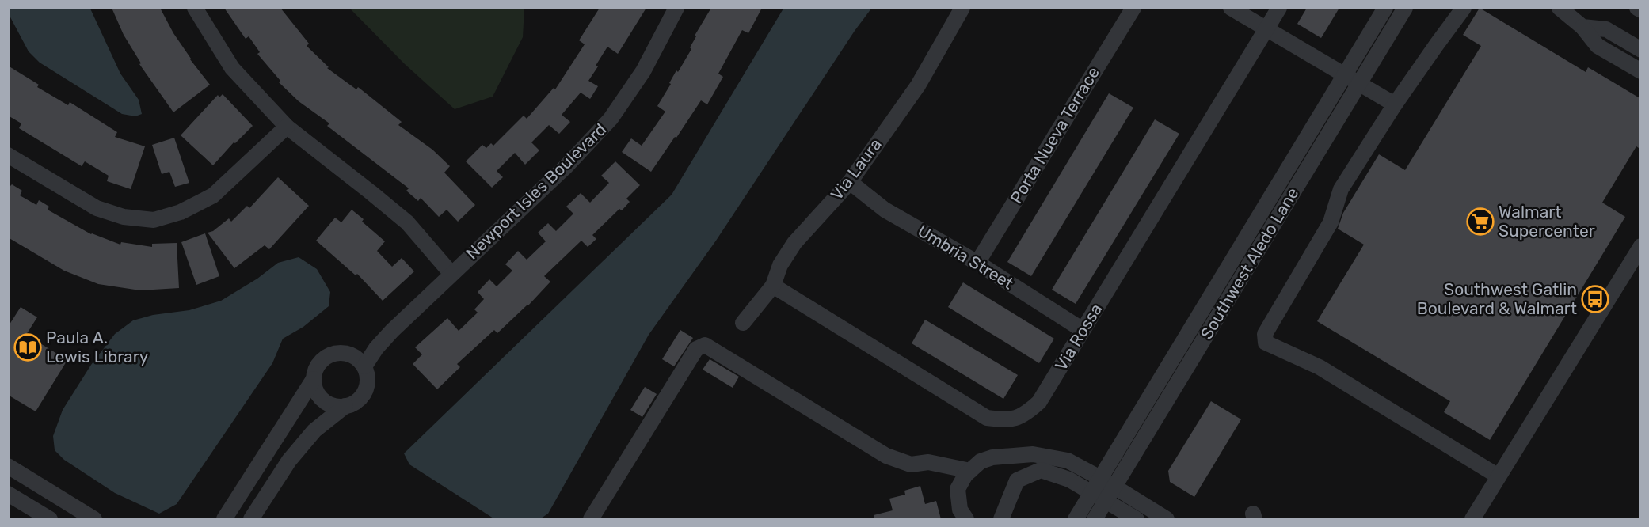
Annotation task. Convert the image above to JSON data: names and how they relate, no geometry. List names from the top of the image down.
{
  "streets": {
    "street": [
      "Porta Nueva Terrace",
      "Via Laura",
      "Newport Isles Boulevard",
      "Umbria Street",
      "Southwest Aledo Lane",
      "Via Rossa"
    ]
  },
  "crossings": [
    ["Porta Nueva Terrace", "Umbria Street"],
    ["Via Laura", "Umbria Street"],
    ["Via Laura", "Via Rossa"],
    ["Umbria Street", "Via Rossa"]
  ],
  "places": {
    "supermarket": ["Walmart Supercenter"],
    "bus stop": ["Southwest Gatlin Boulevard & Walmart"],
    "library": ["Paula A. Lewis Library"]
  }
}
